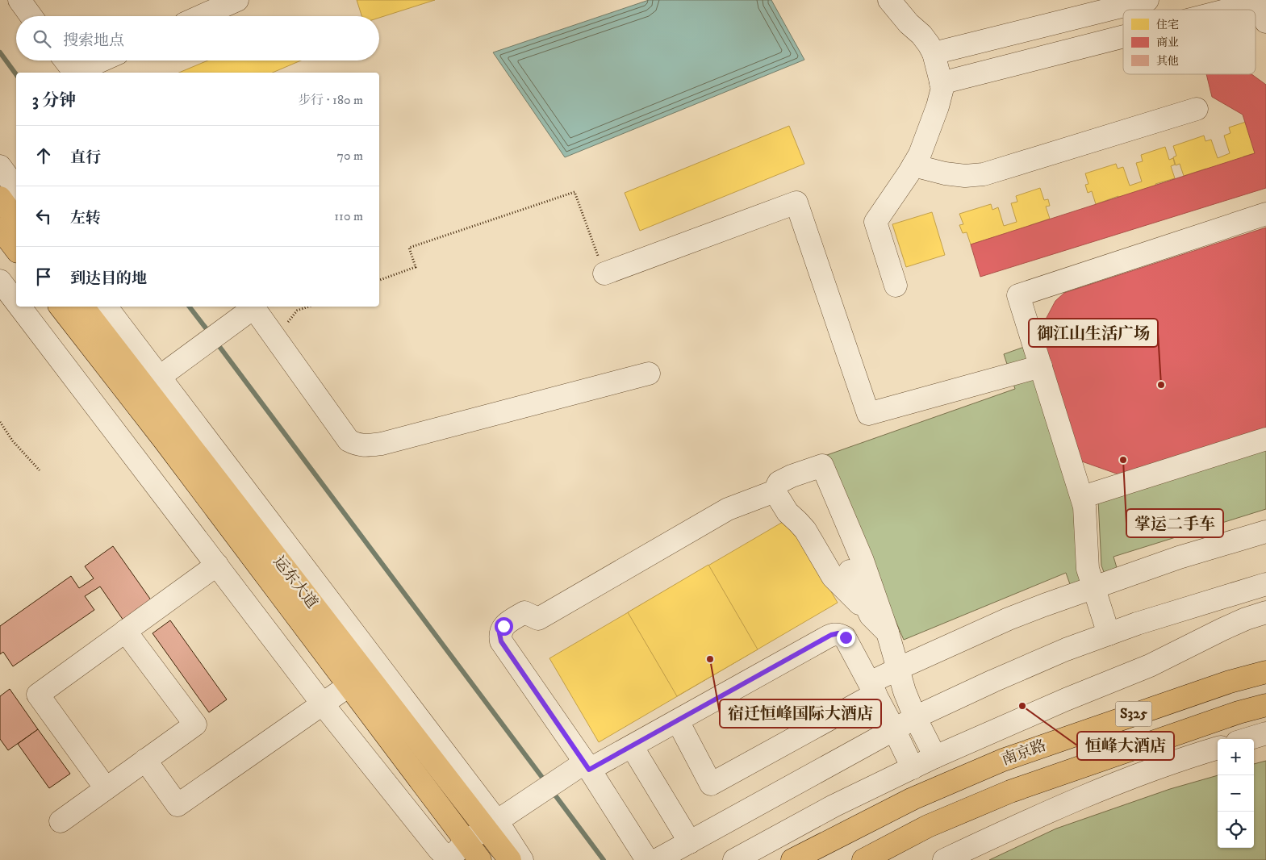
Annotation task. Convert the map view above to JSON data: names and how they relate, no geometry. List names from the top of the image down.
{
  "streets": {
    "main road": ["运东大道", "S325", "南京路"]
  },
  "places": [
    "御江山生活广场",
    "掌运二手车",
    "宿迁恒峰国际大酒店",
    "恒峰大酒店"
  ],
  "legend": ["住宅", "商业", "其他"],
  "page": {
    "search": "搜索地点",
    "heading": ["3 分钟", "步行 · 180 m"],
    "list": [
      ["直行", "70 m"],
      ["左转", "110 m"],
      "到达目的地"
    ],
    "map_buttons": ["+", "−"]
  }
}
